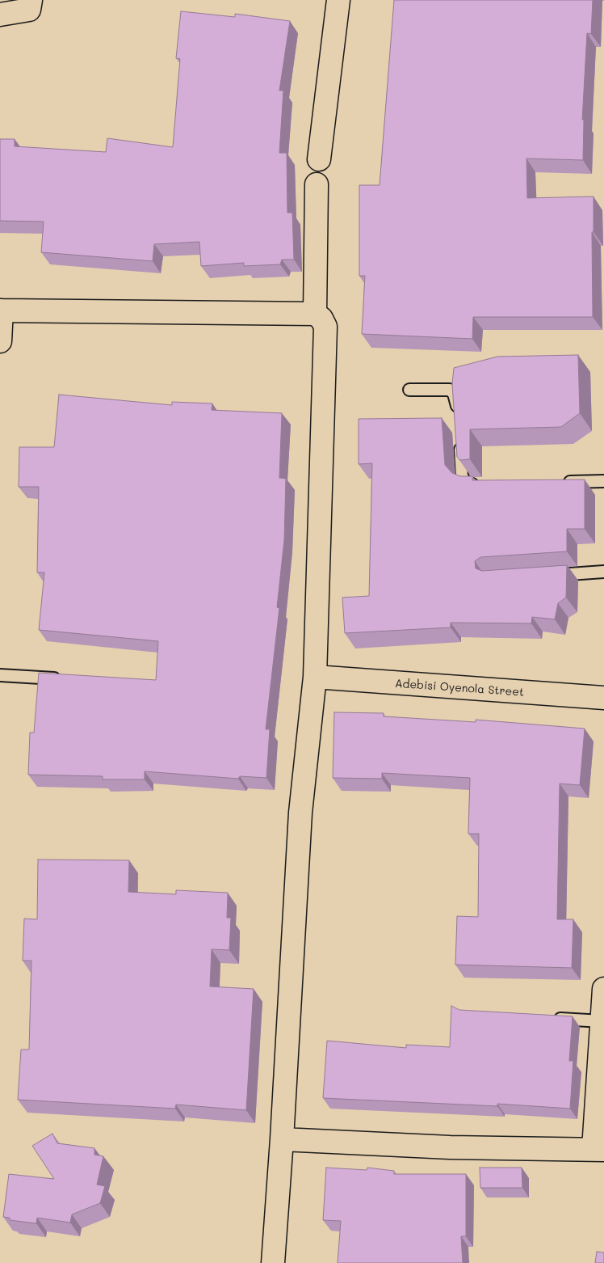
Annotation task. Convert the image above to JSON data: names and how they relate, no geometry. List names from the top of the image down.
{
  "streets": {
    "street": ["Adebisi Oyenola Street"]
  }
}
